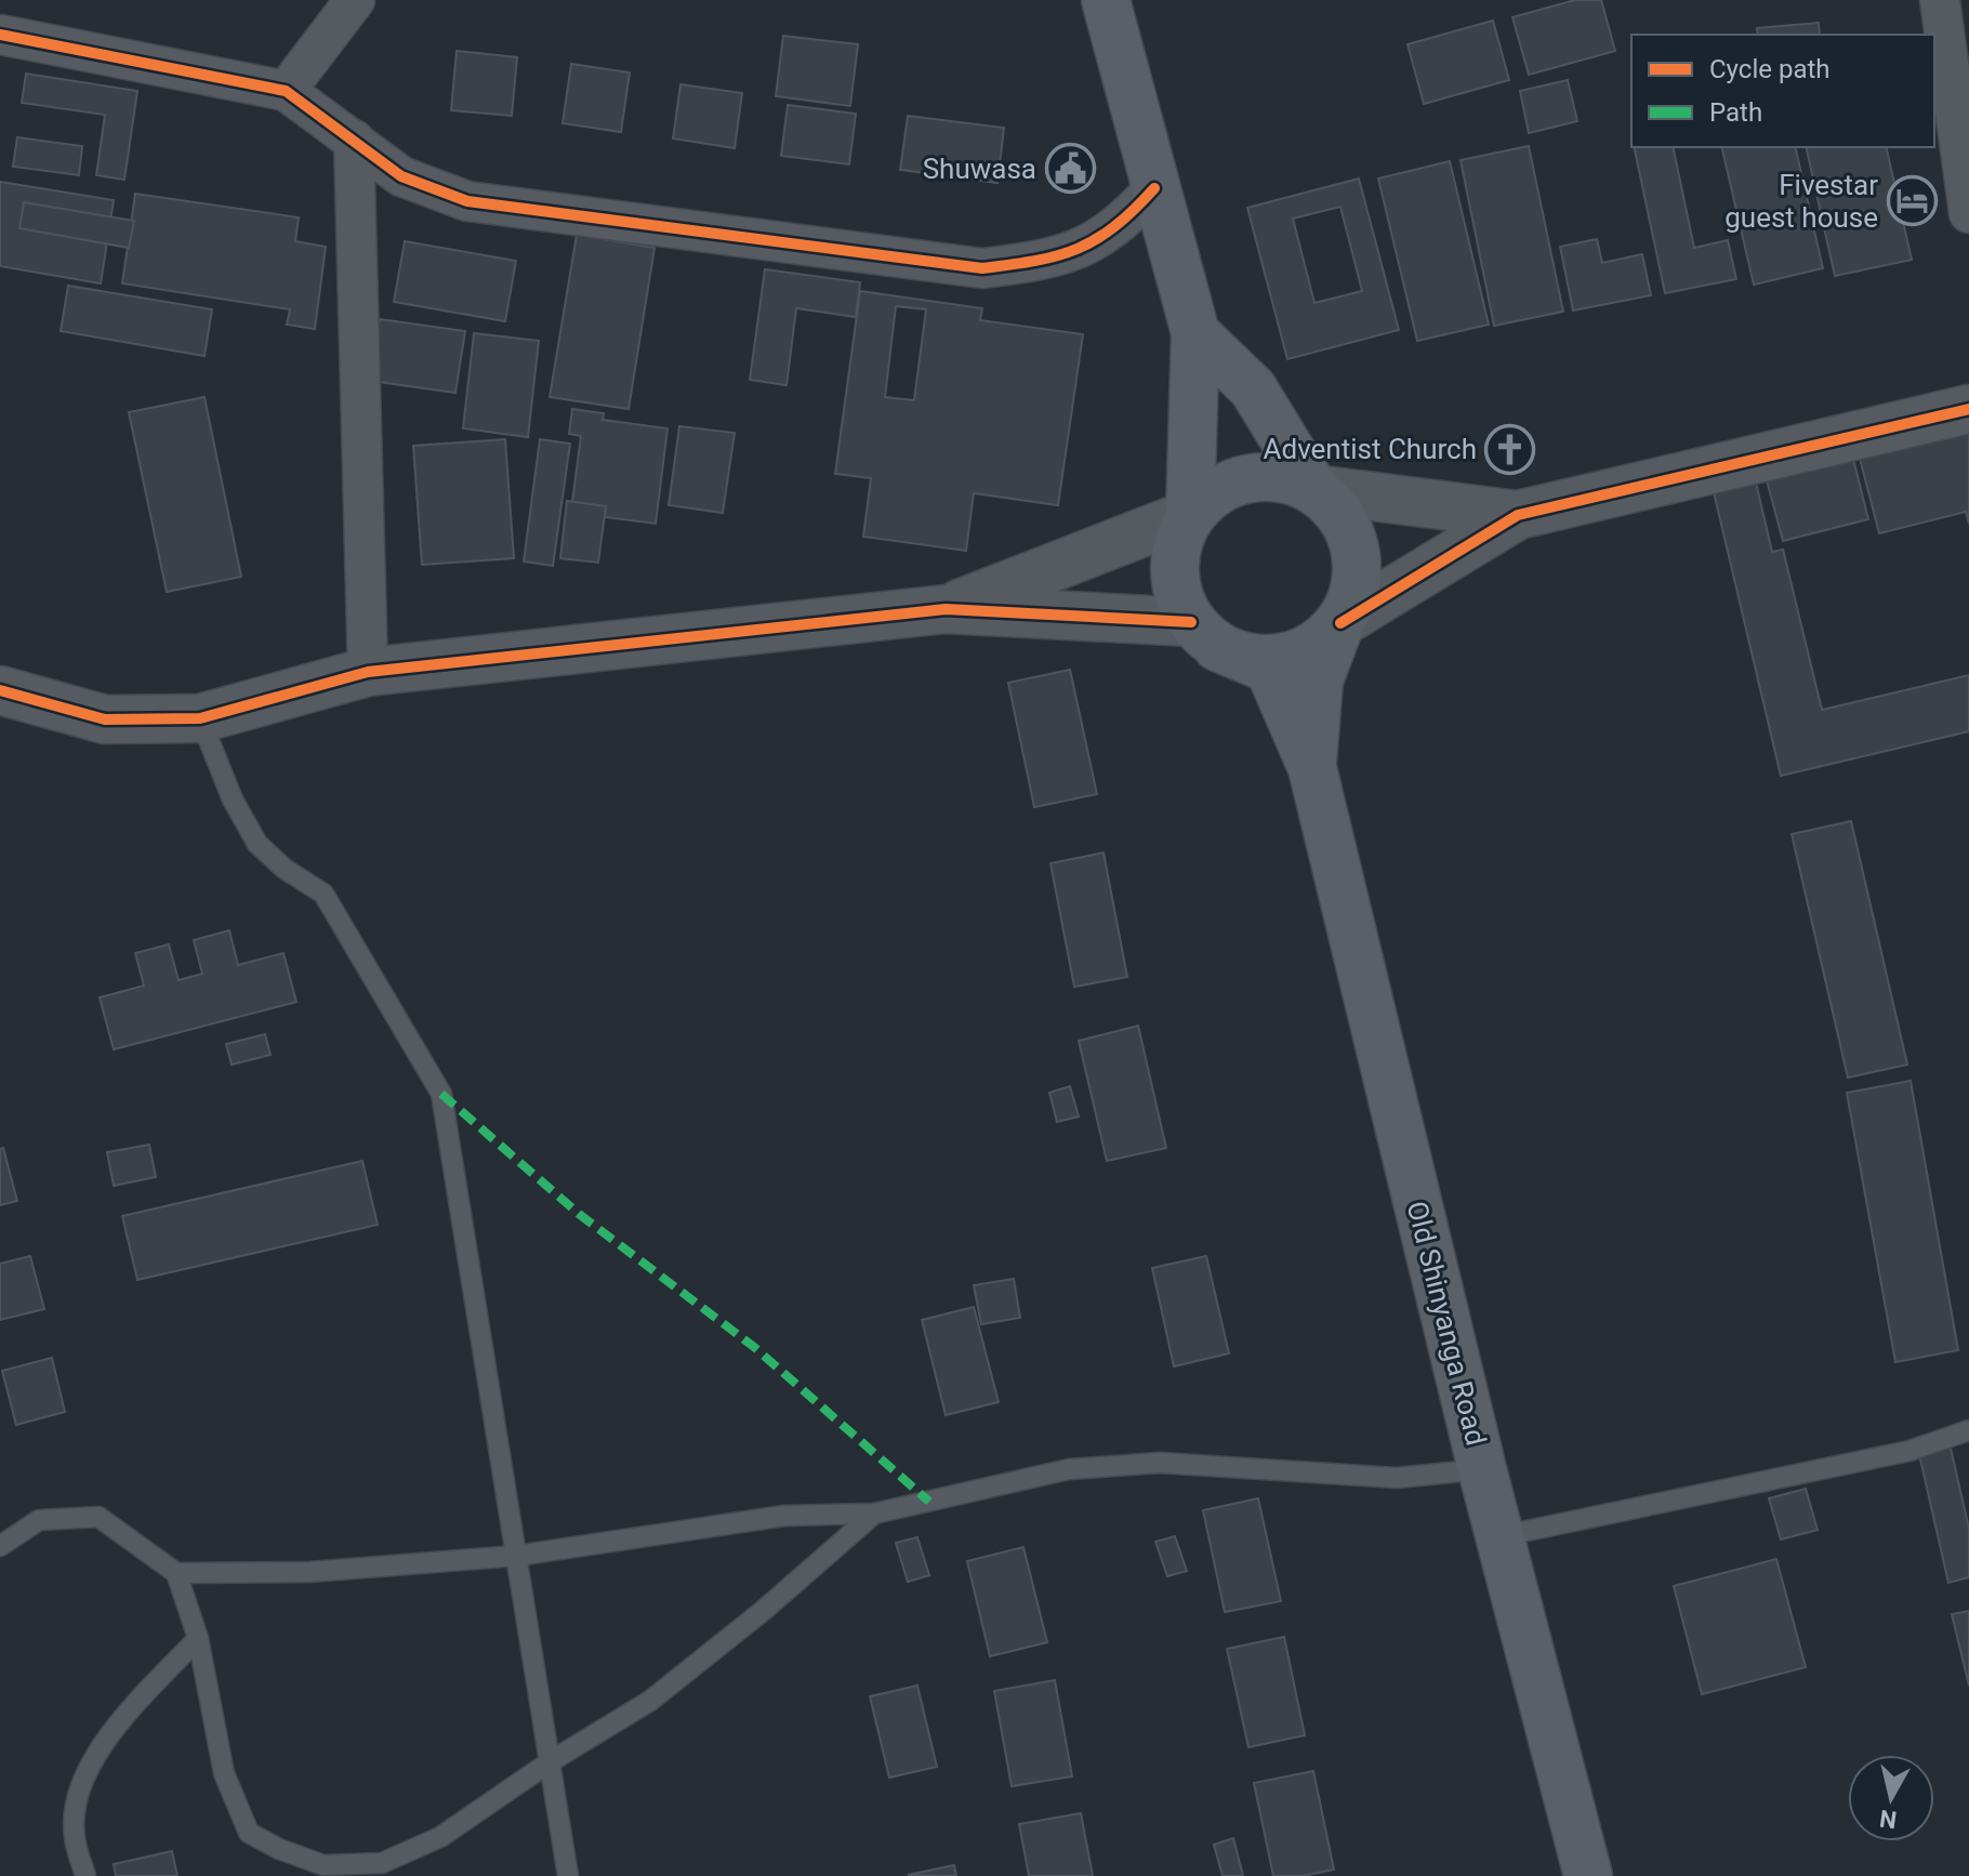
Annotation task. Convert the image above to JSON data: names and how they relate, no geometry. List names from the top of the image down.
{
  "streets": {
    "main road": ["Old Shinyanga Road"]
  },
  "places": {
    "public building": ["Shuwasa"],
    "hotel": ["Fivestar guest house"],
    "church": ["Adventist Church"]
  },
  "legend": ["Cycle path", "Path"],
  "north": "bottom"
}
